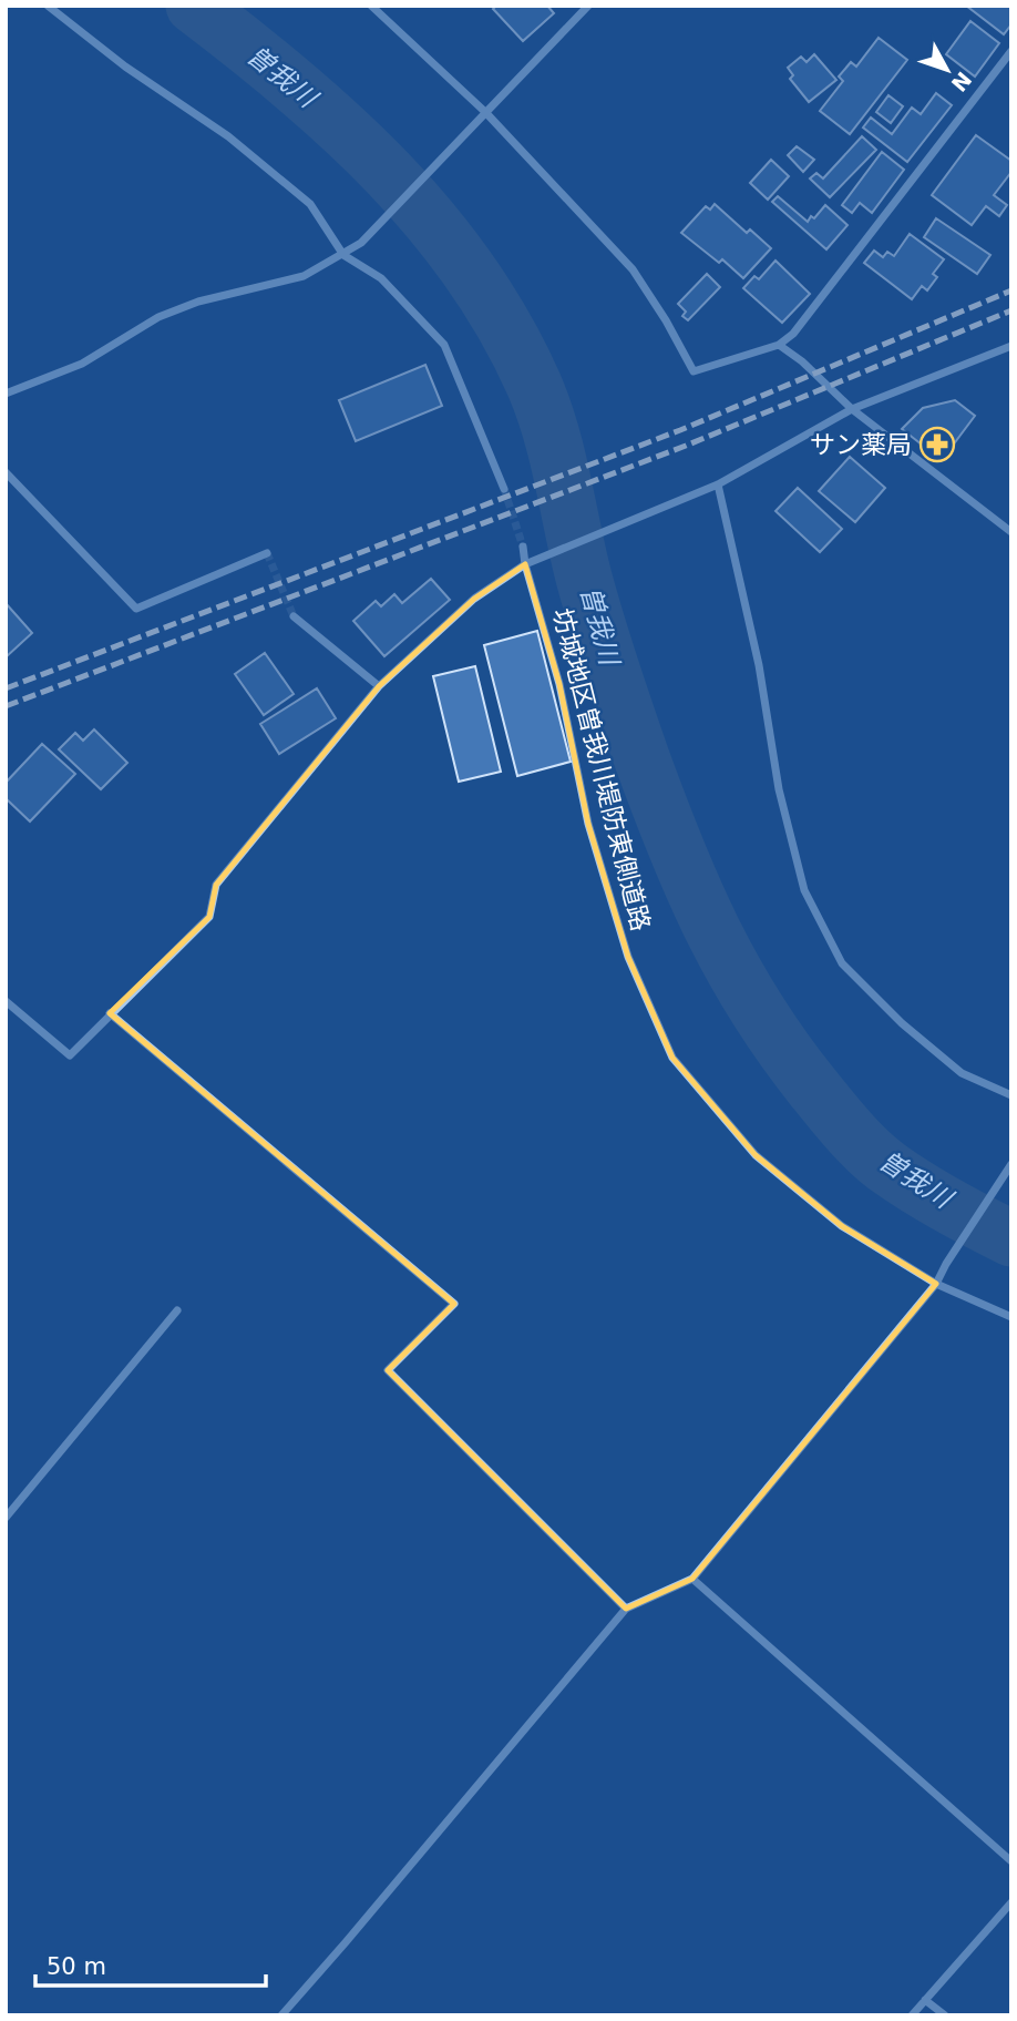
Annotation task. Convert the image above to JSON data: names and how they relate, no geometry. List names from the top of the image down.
{
  "streets": {
    "street": ["坊城地区曽我川堤防東側道路"]
  },
  "water": ["曽我川"],
  "places": {
    "pharmacy": ["サン薬局"]
  },
  "scale_bar": "50 m",
  "north": "bottom right"
}
